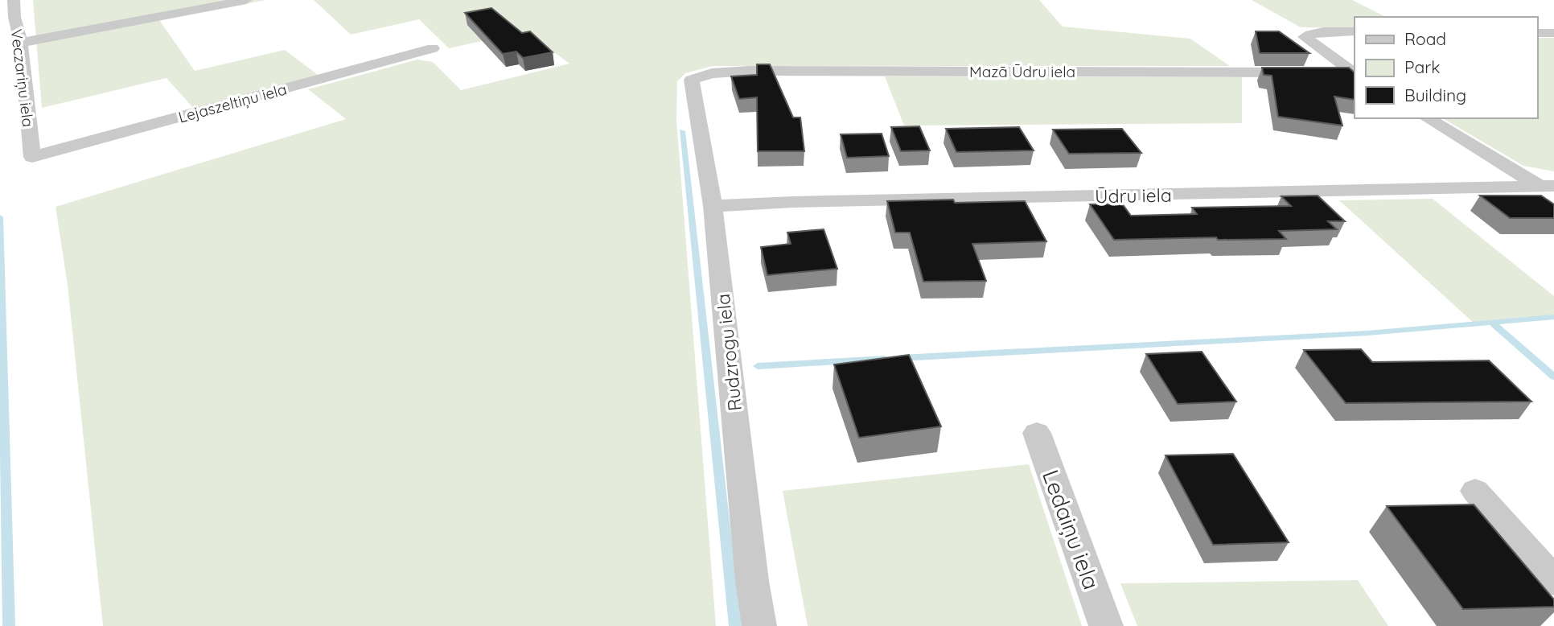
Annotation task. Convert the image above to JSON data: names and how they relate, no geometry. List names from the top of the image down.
{
  "streets": {
    "street": [
      "Mazā Ūdru iela",
      "Veczariņu iela",
      "Lejaszeltiņu iela",
      "Ūdru iela",
      "Rudzrogu iela",
      "Ledaiņu iela"
    ]
  },
  "crossings": [
    ["Mazā Ūdru iela", "Rudzrogu iela"],
    ["Veczariņu iela", "Lejaszeltiņu iela"],
    ["Ūdru iela", "Rudzrogu iela"]
  ],
  "legend": ["Road", "Park", "Building"]
}
